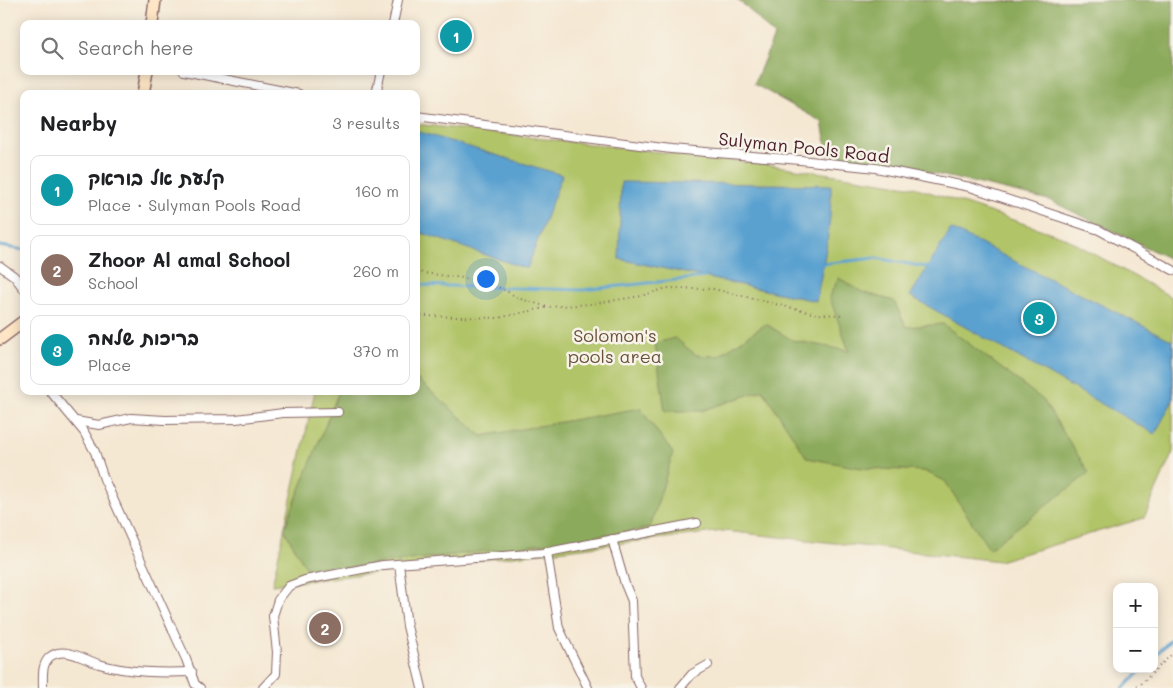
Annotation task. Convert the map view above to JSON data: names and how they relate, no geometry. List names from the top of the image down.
{
  "streets": {
    "street": ["Sulyman Pools Road"]
  },
  "parks": ["Solomon's pools area"],
  "page": {
    "pins": ["1", "3", "2"],
    "search": "Search here",
    "heading": ["Nearby", "3 results"],
    "list": [
      {
        "mark": "1",
        "name": "קלעת אל בוראק",
        "note": "Place · Sulyman Pools Road",
        "value": "160 m"
      },
      {
        "mark": "2",
        "name": "Zhoor Al amal School",
        "note": "School",
        "value": "260 m"
      },
      {
        "mark": "3",
        "name": "בריכות שלמה",
        "note": "Place",
        "value": "370 m"
      }
    ],
    "map_buttons": ["+", "−"]
  }
}
